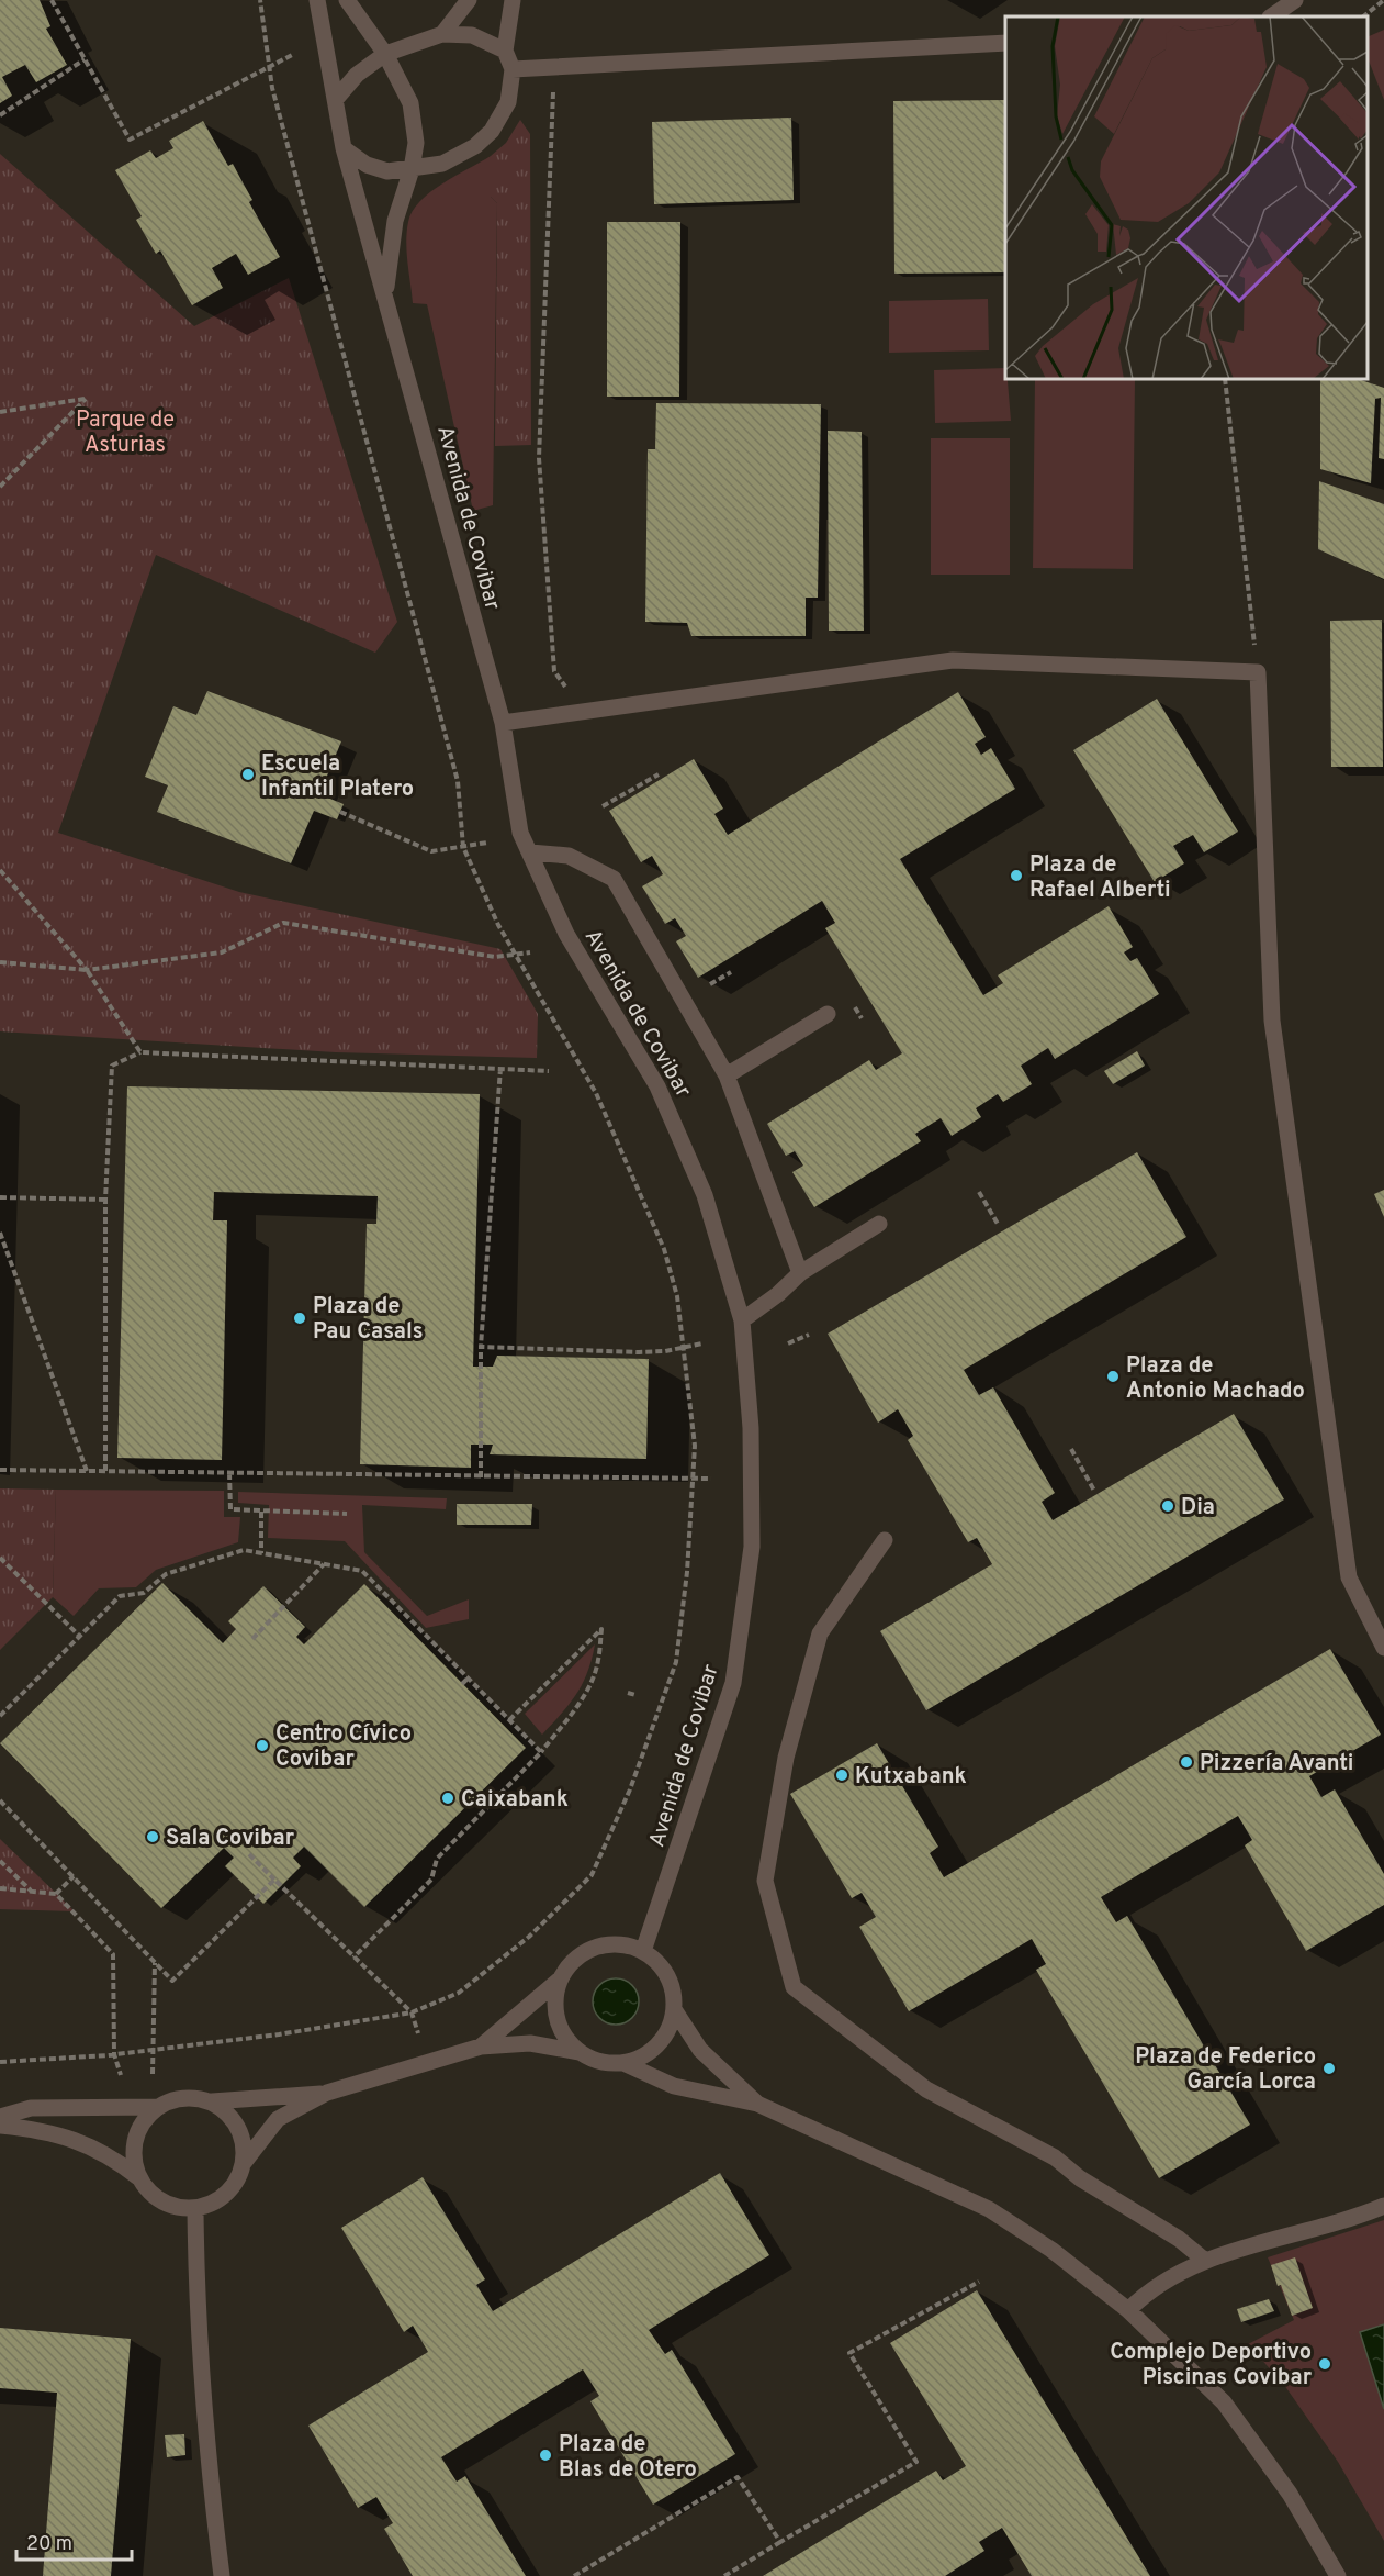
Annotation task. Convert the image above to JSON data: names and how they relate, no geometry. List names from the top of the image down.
{
  "streets": {
    "street": ["Avenida de Covibar"]
  },
  "parks": ["Parque de Asturias"],
  "places": [
    "Escuela Infantil Platero",
    "Plaza de Rafael Alberti",
    "Plaza de Pau Casals",
    "Plaza de Antonio Machado",
    "Dia",
    "Centro Cívico Covibar",
    "Pizzería Avanti",
    "Kutxabank",
    "Caixabank",
    "Sala Covibar",
    "Plaza de Federico García Lorca",
    "Complejo Deportivo Piscinas Covibar",
    "Plaza de Blas de Otero"
  ],
  "scale_bar": "20 m"
}
